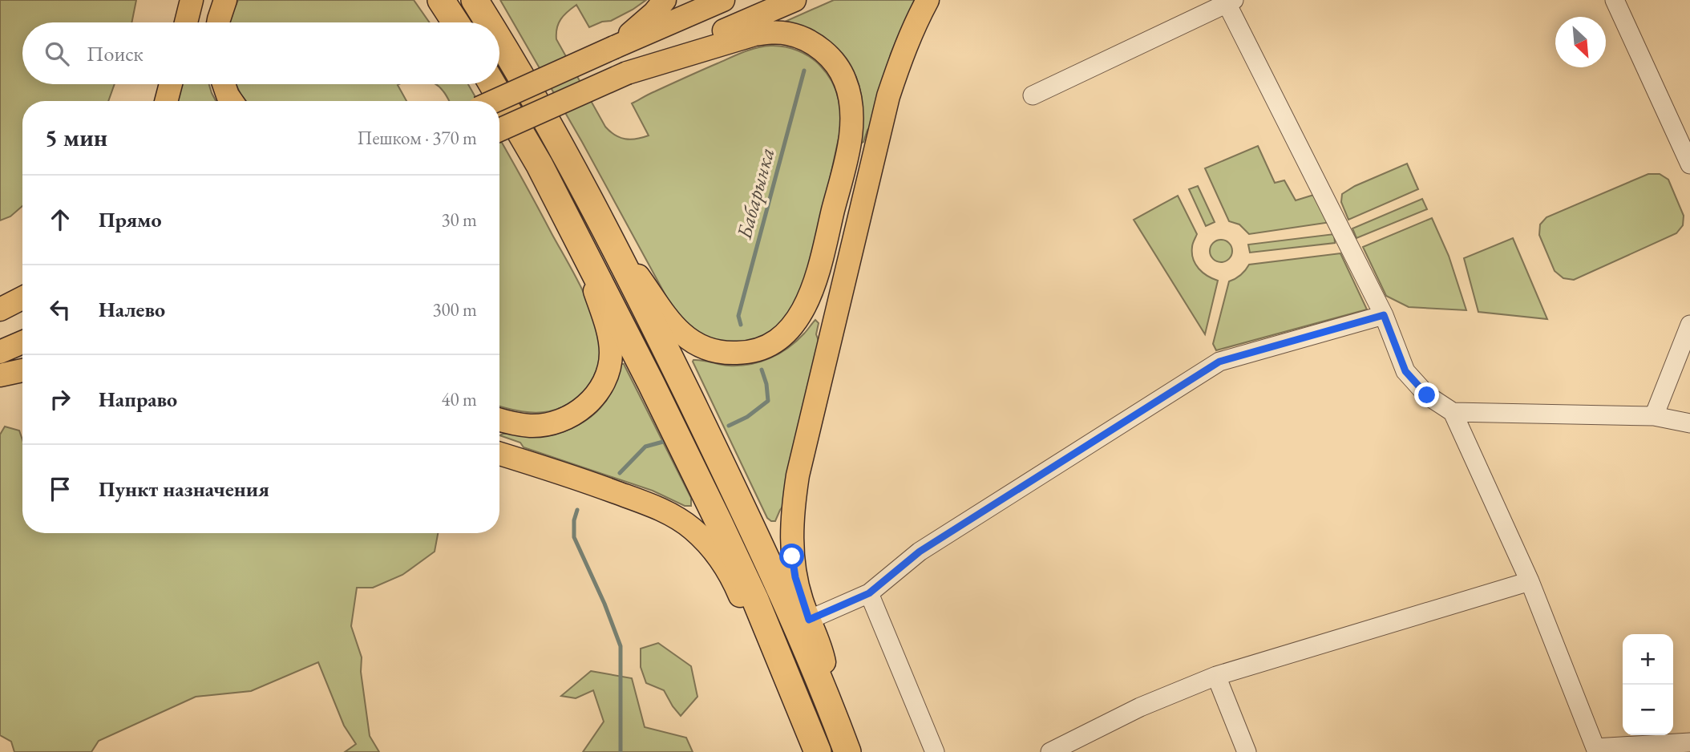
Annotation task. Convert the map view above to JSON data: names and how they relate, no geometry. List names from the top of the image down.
{
  "water": ["Бабарынка"],
  "north": "bottom right",
  "page": {
    "search": "Поиск",
    "heading": ["5 мин", "Пешком · 370 m"],
    "list": [
      ["Прямо", "30 m"],
      ["Налево", "300 m"],
      ["Направо", "40 m"],
      "Пункт назначения"
    ],
    "map_buttons": ["+", "−"]
  }
}
